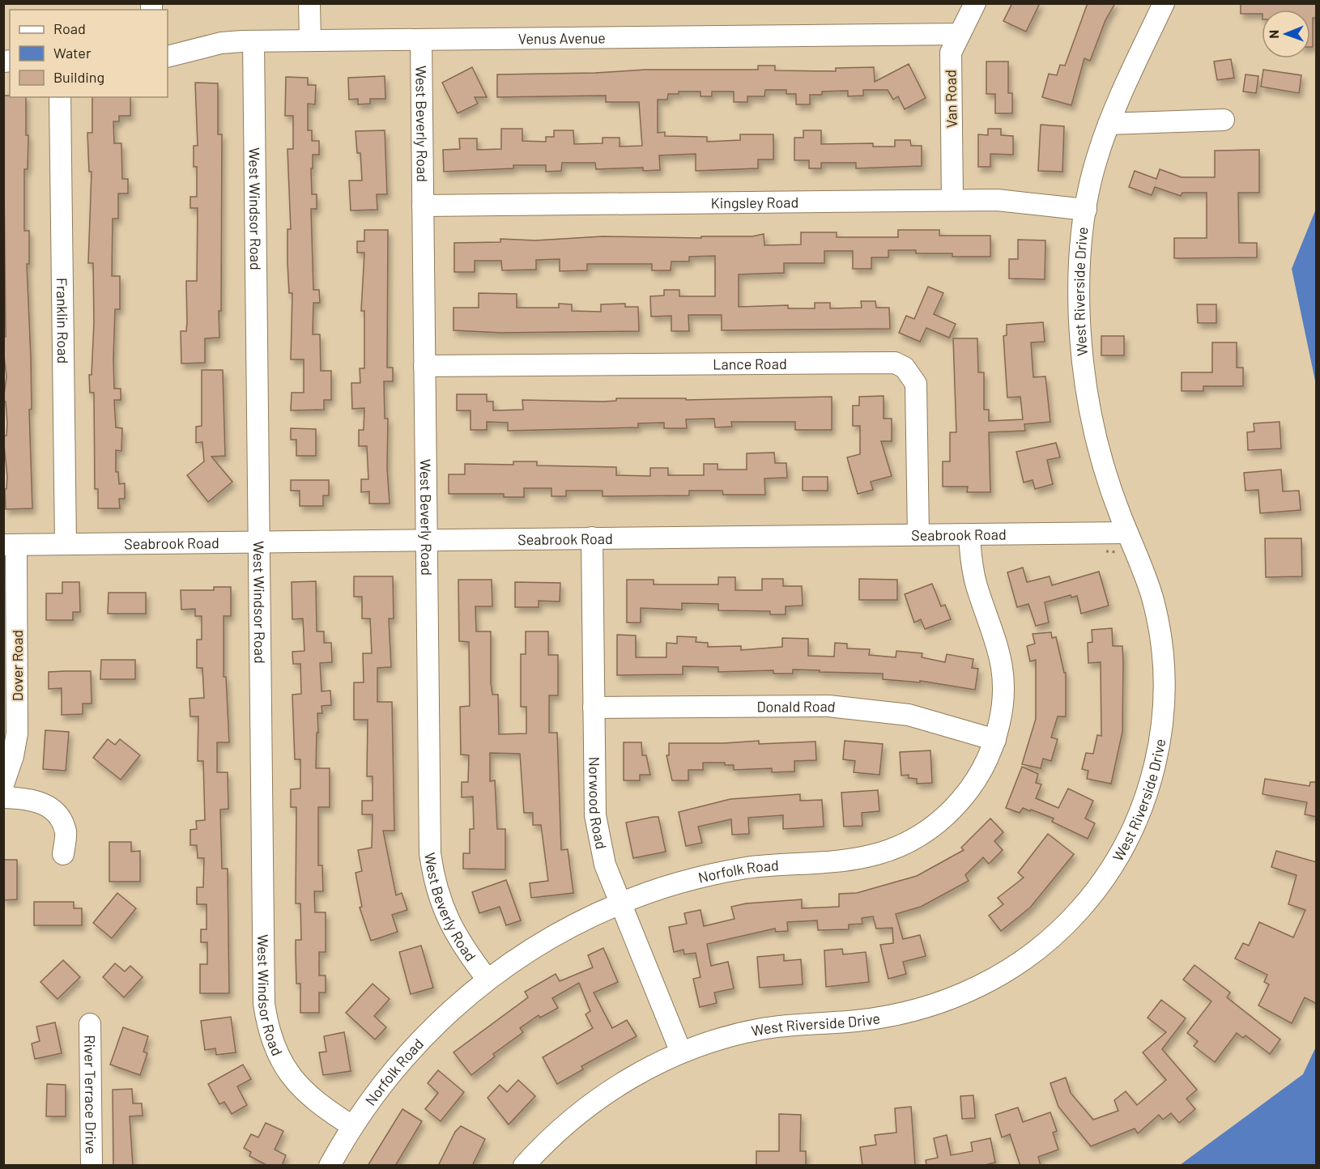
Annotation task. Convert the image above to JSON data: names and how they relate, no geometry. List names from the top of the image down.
{
  "streets": {
    "street": [
      "Venus Avenue",
      "Van Road",
      "West Beverly Road",
      "Kingsley Road",
      "West Windsor Road",
      "West Riverside Drive",
      "Franklin Road",
      "Lance Road",
      "Seabrook Road",
      "Dover Road",
      "Donald Road",
      "Norwood Road",
      "Norfolk Road",
      "River Terrace Drive"
    ]
  },
  "crossings": [
    ["Venus Avenue", "Van Road"],
    ["Venus Avenue", "West Beverly Road"],
    ["Venus Avenue", "West Windsor Road"],
    ["Van Road", "Kingsley Road"],
    ["West Beverly Road", "Kingsley Road"],
    ["West Beverly Road", "Lance Road"],
    ["West Beverly Road", "Seabrook Road"],
    ["West Beverly Road", "Norfolk Road"],
    ["Kingsley Road", "West Riverside Drive"],
    ["West Windsor Road", "Seabrook Road"],
    ["West Windsor Road", "Norfolk Road"],
    ["West Riverside Drive", "Seabrook Road"],
    ["West Riverside Drive", "Norwood Road"],
    ["Franklin Road", "Seabrook Road"],
    ["Lance Road", "Seabrook Road"],
    ["Seabrook Road", "Dover Road"],
    ["Seabrook Road", "Norwood Road"],
    ["Seabrook Road", "Norfolk Road"],
    ["Donald Road", "Norwood Road"],
    ["Donald Road", "Norfolk Road"],
    ["Norwood Road", "Norfolk Road"]
  ],
  "legend": ["Road", "Water", "Building"],
  "north": "left"
}
